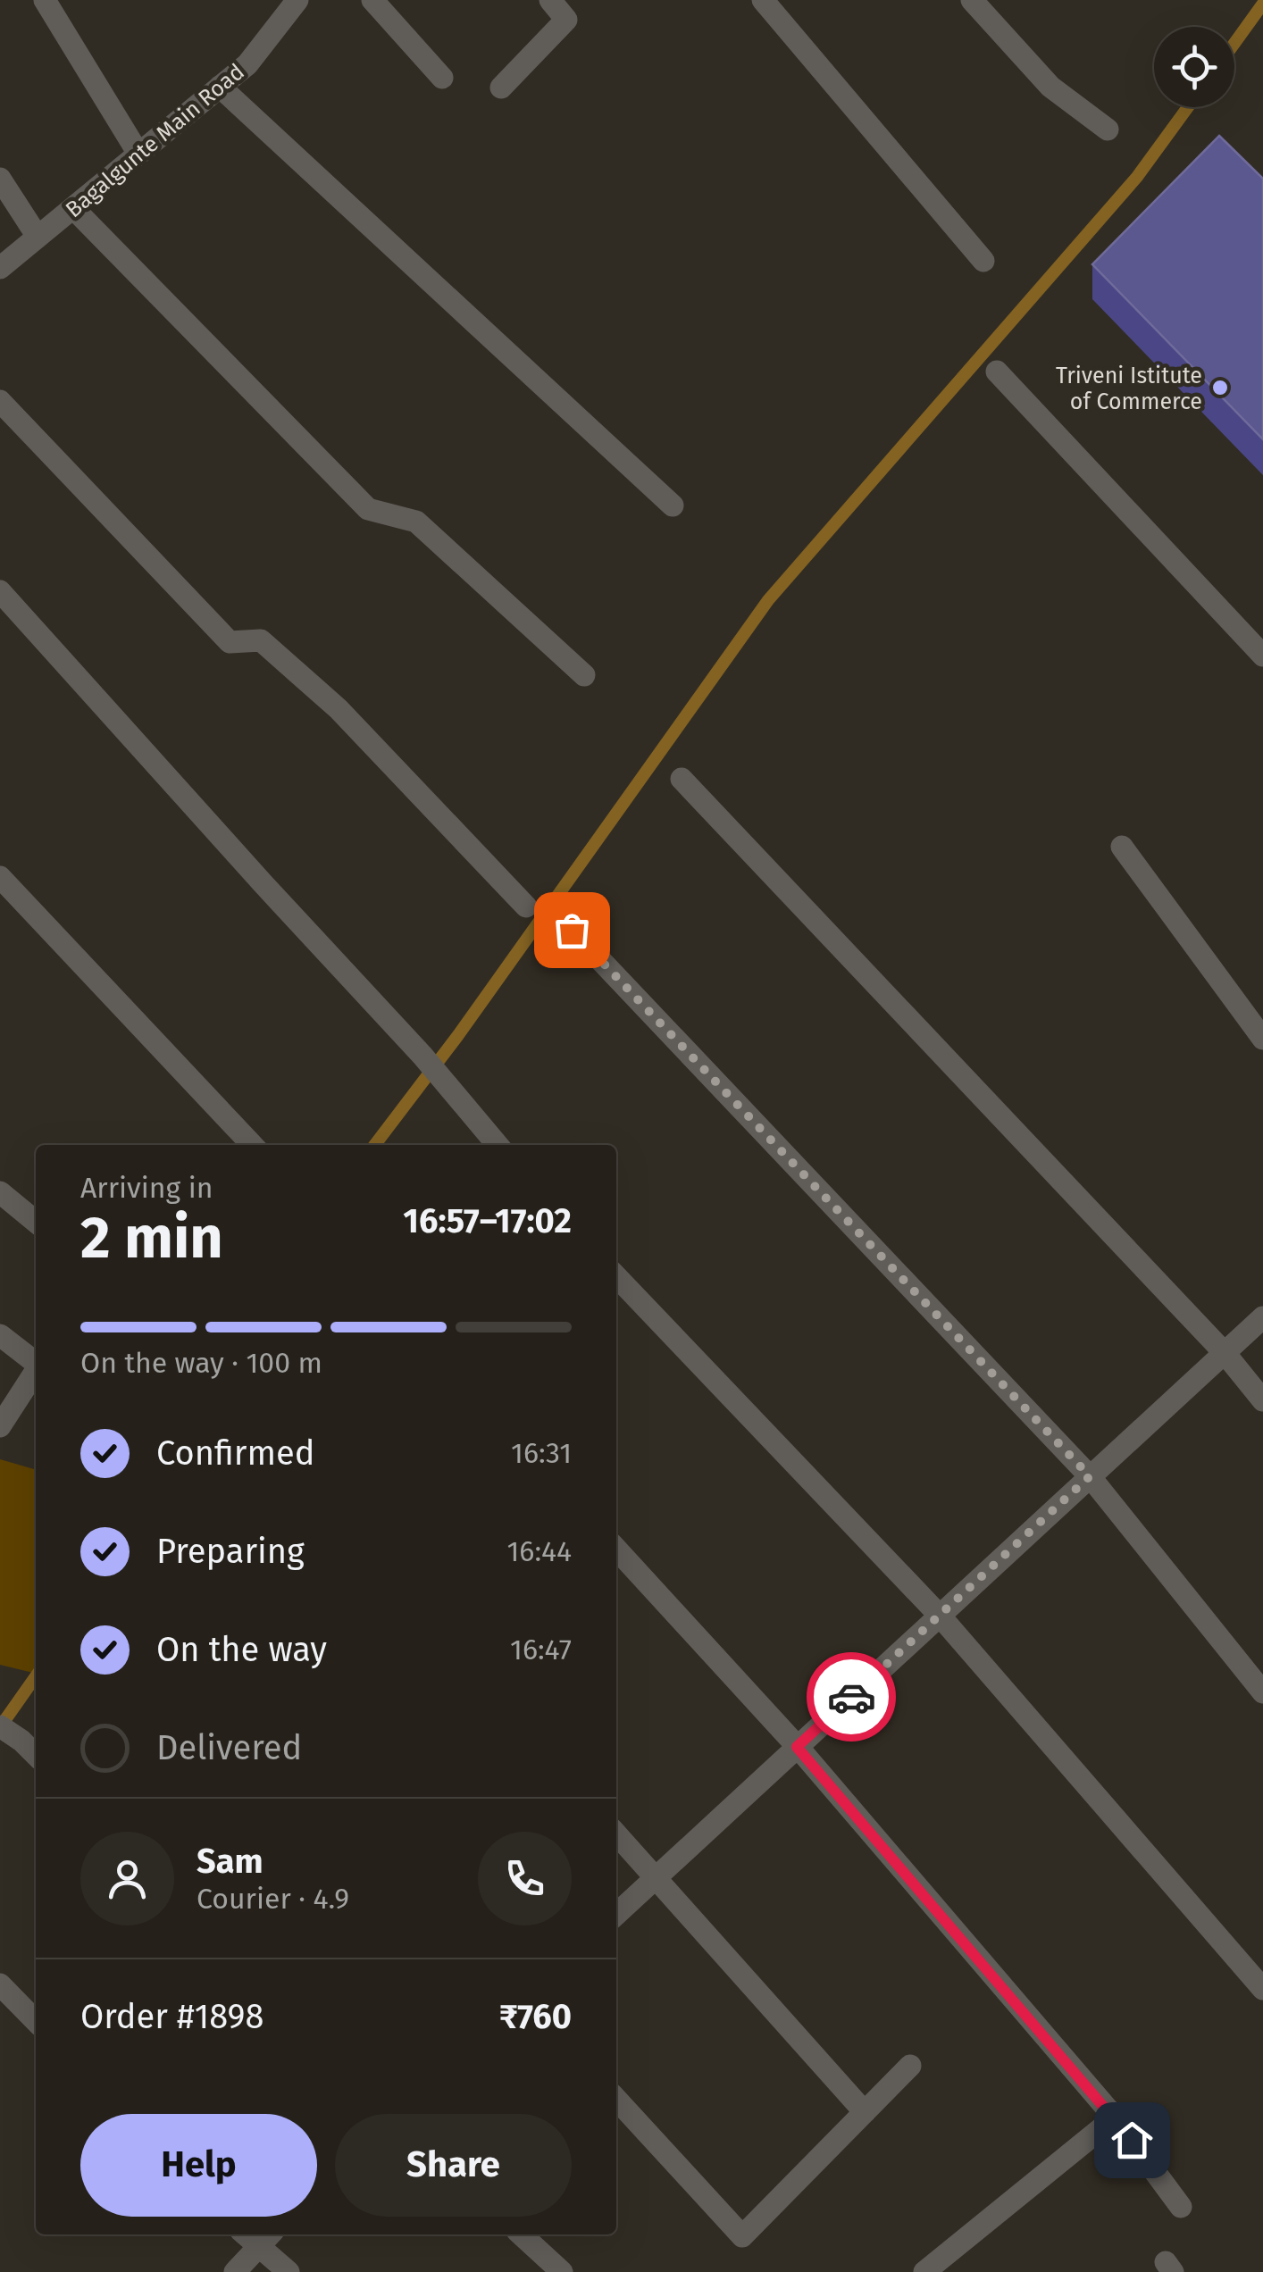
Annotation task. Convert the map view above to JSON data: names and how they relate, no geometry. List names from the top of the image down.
{
  "streets": {
    "street": ["Bagalgunte Main Road"]
  },
  "places": ["Triveni Istitute of Commerce"],
  "page": {
    "heading": ["2 min", "Arriving in", "16:57–17:02"],
    "panel": [
      "Sam",
      "Courier · 4.9",
      "Order #1898",
      "₹760"
    ],
    "bar": "On the way · 100 m",
    "list": [
      ["Confirmed", "16:31"],
      ["Preparing", "16:44"],
      ["On the way", "16:47"],
      "Delivered"
    ],
    "buttons": ["Help", "Share"]
  }
}
